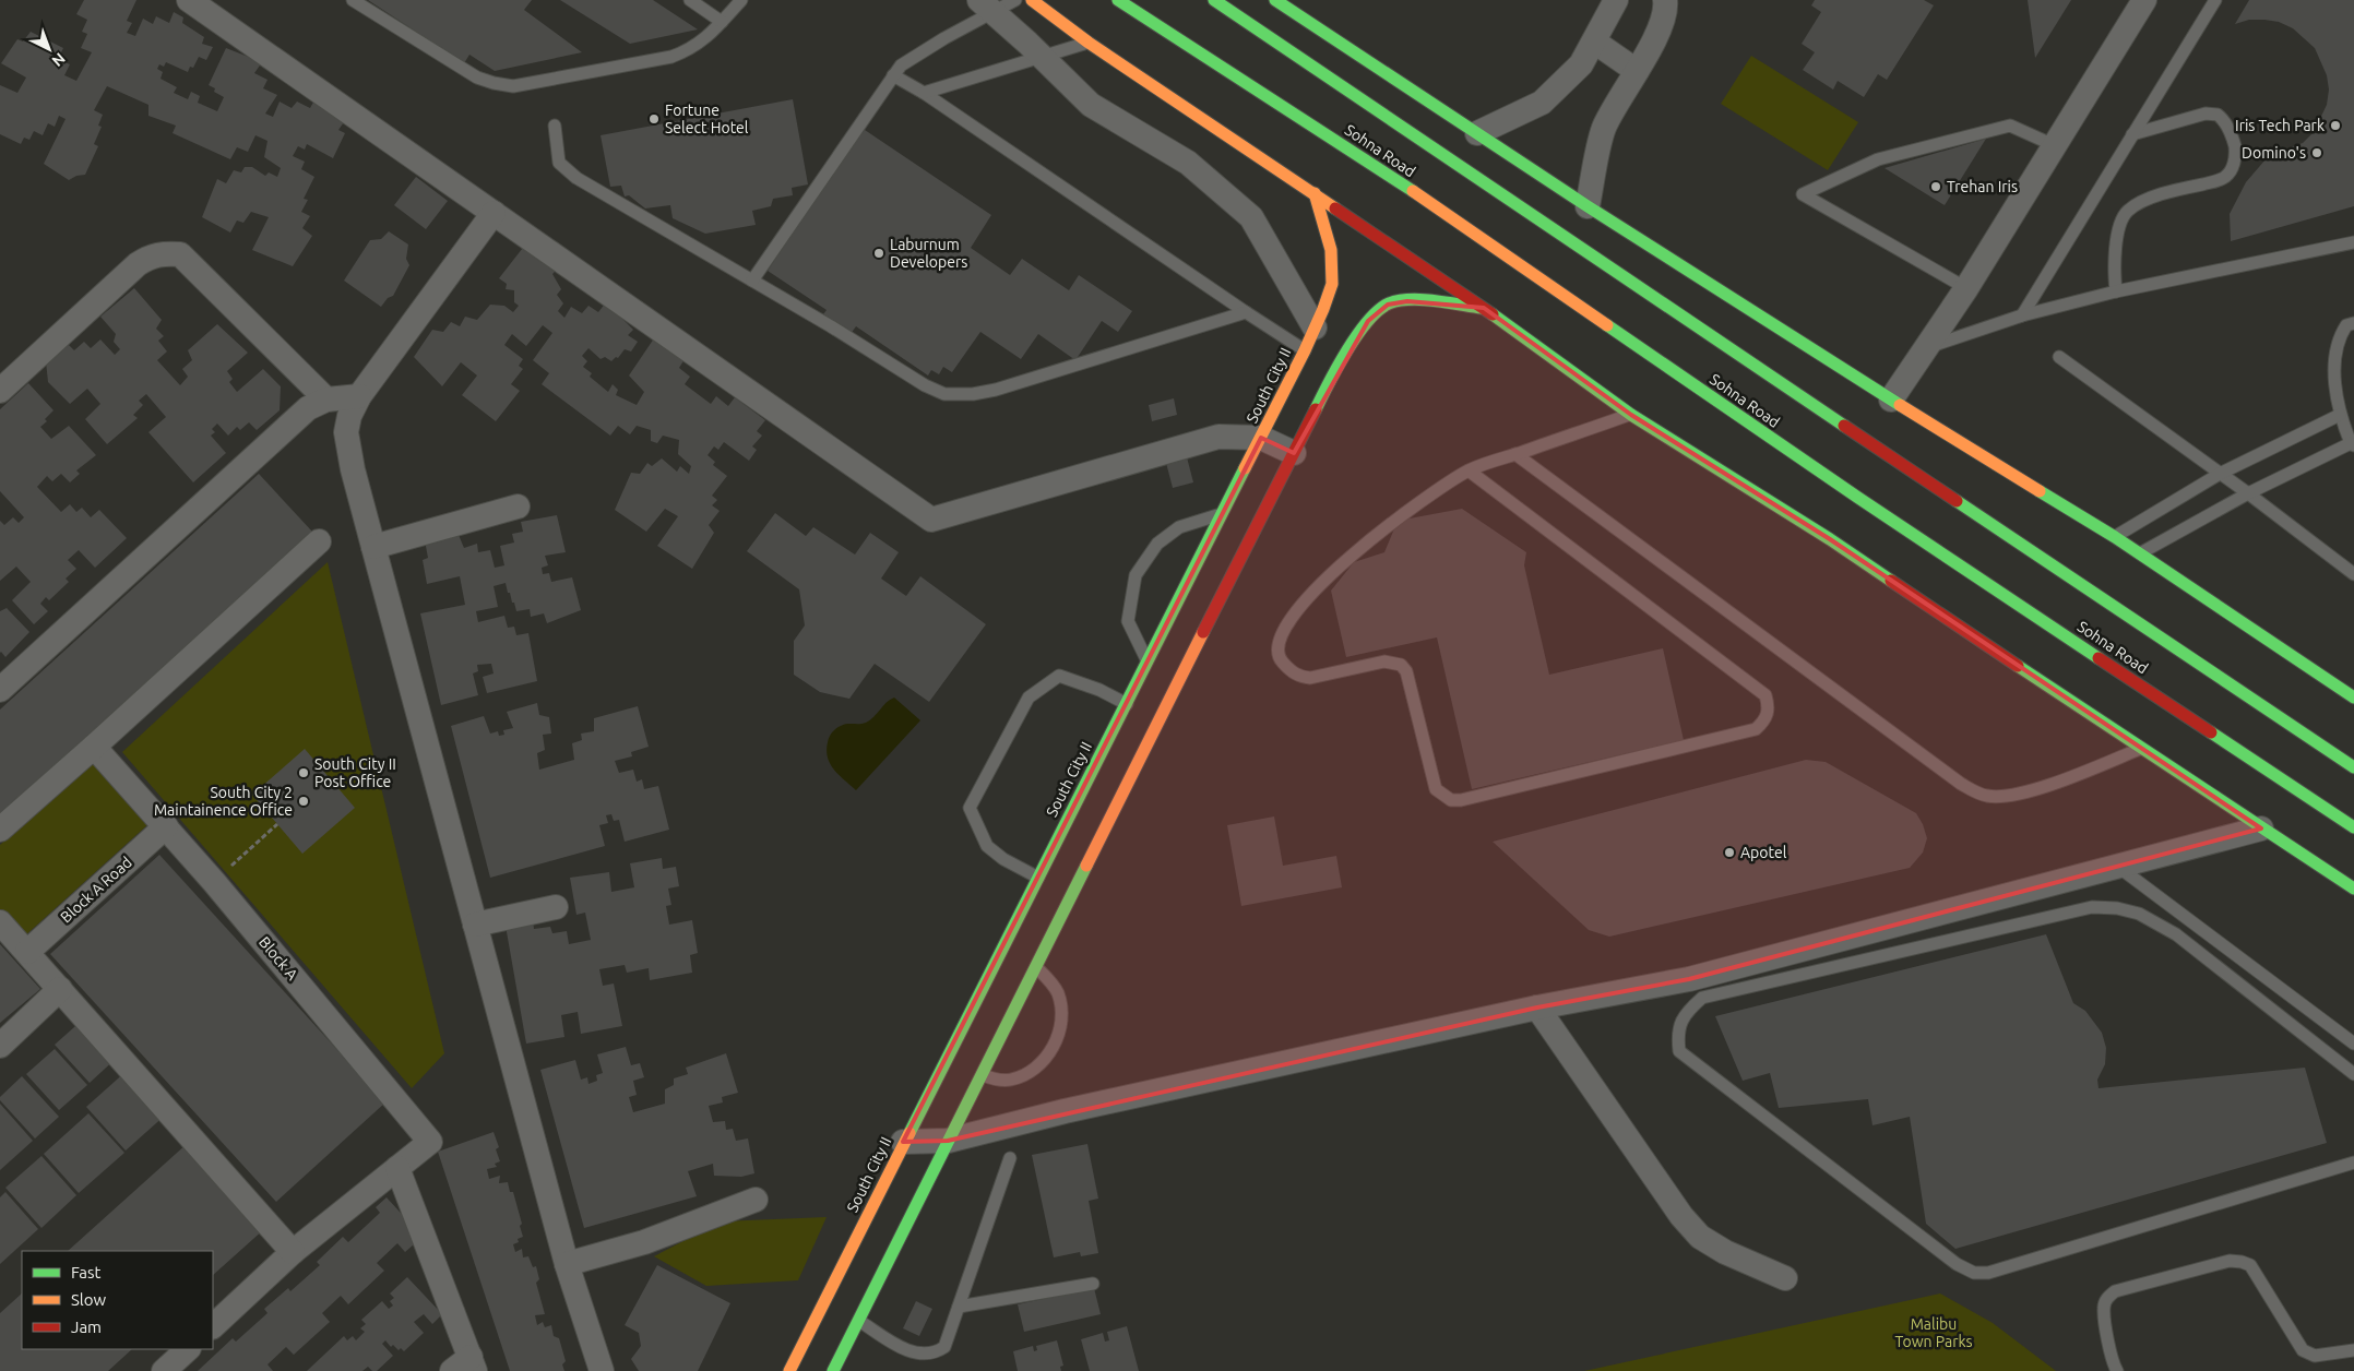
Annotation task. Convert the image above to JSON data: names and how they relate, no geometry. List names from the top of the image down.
{
  "streets": {
    "main road": ["Sohna Road", "South City II"],
    "street": ["Block A Road", "Block A"]
  },
  "crossings": [
    ["Block A Road", "Block A"]
  ],
  "parks": ["Malibu Town Parks"],
  "places": [
    "Fortune Select Hotel",
    "Iris Tech Park",
    "Domino's",
    "Trehan Iris",
    "Laburnum Developers",
    "South City II Post Office",
    "South City 2 Maintainence Office",
    "Apotel"
  ],
  "legend": ["Fast", "Slow", "Jam"],
  "north": "bottom right"
}
